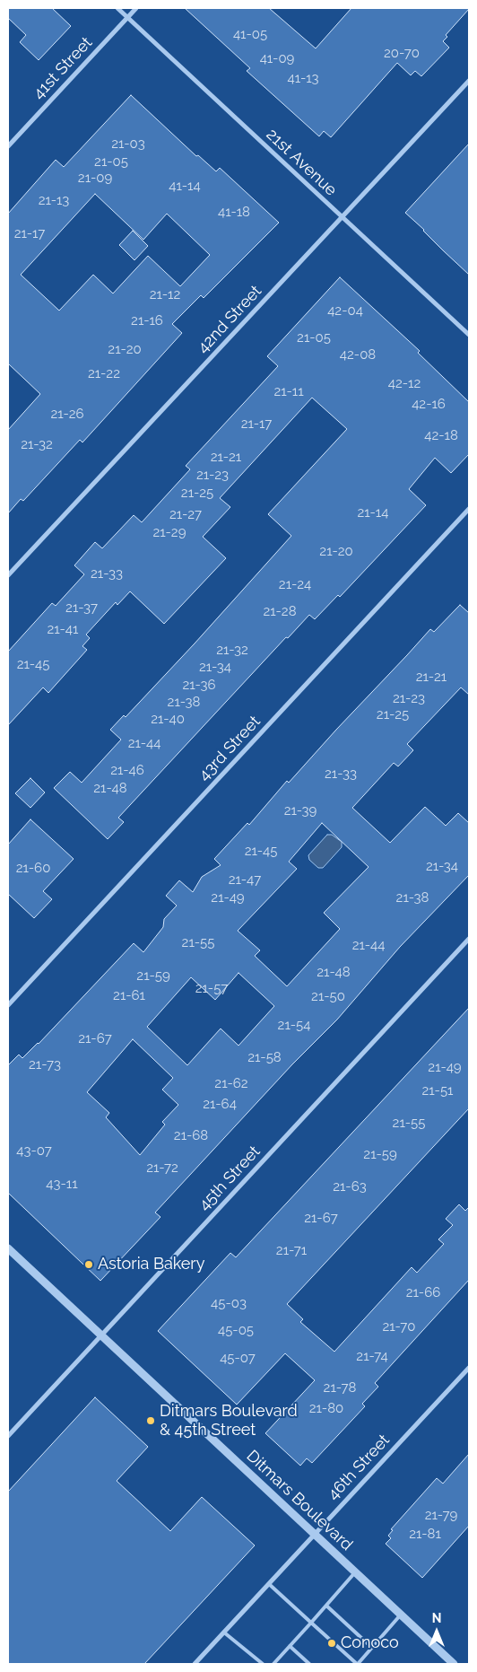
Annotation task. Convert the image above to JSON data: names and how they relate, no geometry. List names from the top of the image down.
{
  "streets": {
    "street": [
      "41st Street",
      "21st Avenue",
      "42nd Street",
      "43rd Street",
      "45th Street",
      "46th Street",
      "Ditmars Boulevard"
    ]
  },
  "crossings": [
    ["41st Street", "21st Avenue"],
    ["21st Avenue", "42nd Street"],
    ["45th Street", "Ditmars Boulevard"],
    ["46th Street", "Ditmars Boulevard"]
  ],
  "places": ["Astoria Bakery", "Ditmars Boulevard & 45th Street", "Conoco"],
  "house_numbers": [
    "41-05",
    "20-70",
    "41-09",
    "41-13",
    "21-03",
    "21-05",
    "21-09",
    "41-14",
    "21-13",
    "41-18",
    "21-17",
    "21-12",
    "42-04",
    "21-16",
    "21-05",
    "21-20",
    "42-08",
    "21-22",
    "42-12",
    "21-11",
    "42-16",
    "21-26",
    "21-17",
    "42-18",
    "21-32",
    "21-21",
    "21-23",
    "21-25",
    "21-14",
    "21-27",
    "21-29",
    "21-20",
    "21-33",
    "21-24",
    "21-37",
    "21-28",
    "21-41",
    "21-32",
    "21-45",
    "21-34",
    "21-21",
    "21-36",
    "21-23",
    "21-38",
    "21-25",
    "21-40",
    "21-44",
    "21-46",
    "21-33",
    "21-48",
    "21-39",
    "21-45",
    "21-34",
    "21-60",
    "21-47",
    "21-49",
    "21-38",
    "21-55",
    "21-44",
    "21-48",
    "21-59",
    "21-57",
    "21-61",
    "21-50",
    "21-54",
    "21-67",
    "21-58",
    "21-73",
    "21-49",
    "21-62",
    "21-51",
    "21-64",
    "21-55",
    "21-68",
    "43-07",
    "21-59",
    "21-72",
    "43-11",
    "21-63",
    "21-67",
    "21-71",
    "21-66",
    "45-03",
    "21-70",
    "45-05",
    "21-74",
    "45-07",
    "21-78",
    "21-80",
    "21-79",
    "21-81"
  ],
  "north": "top"
}
